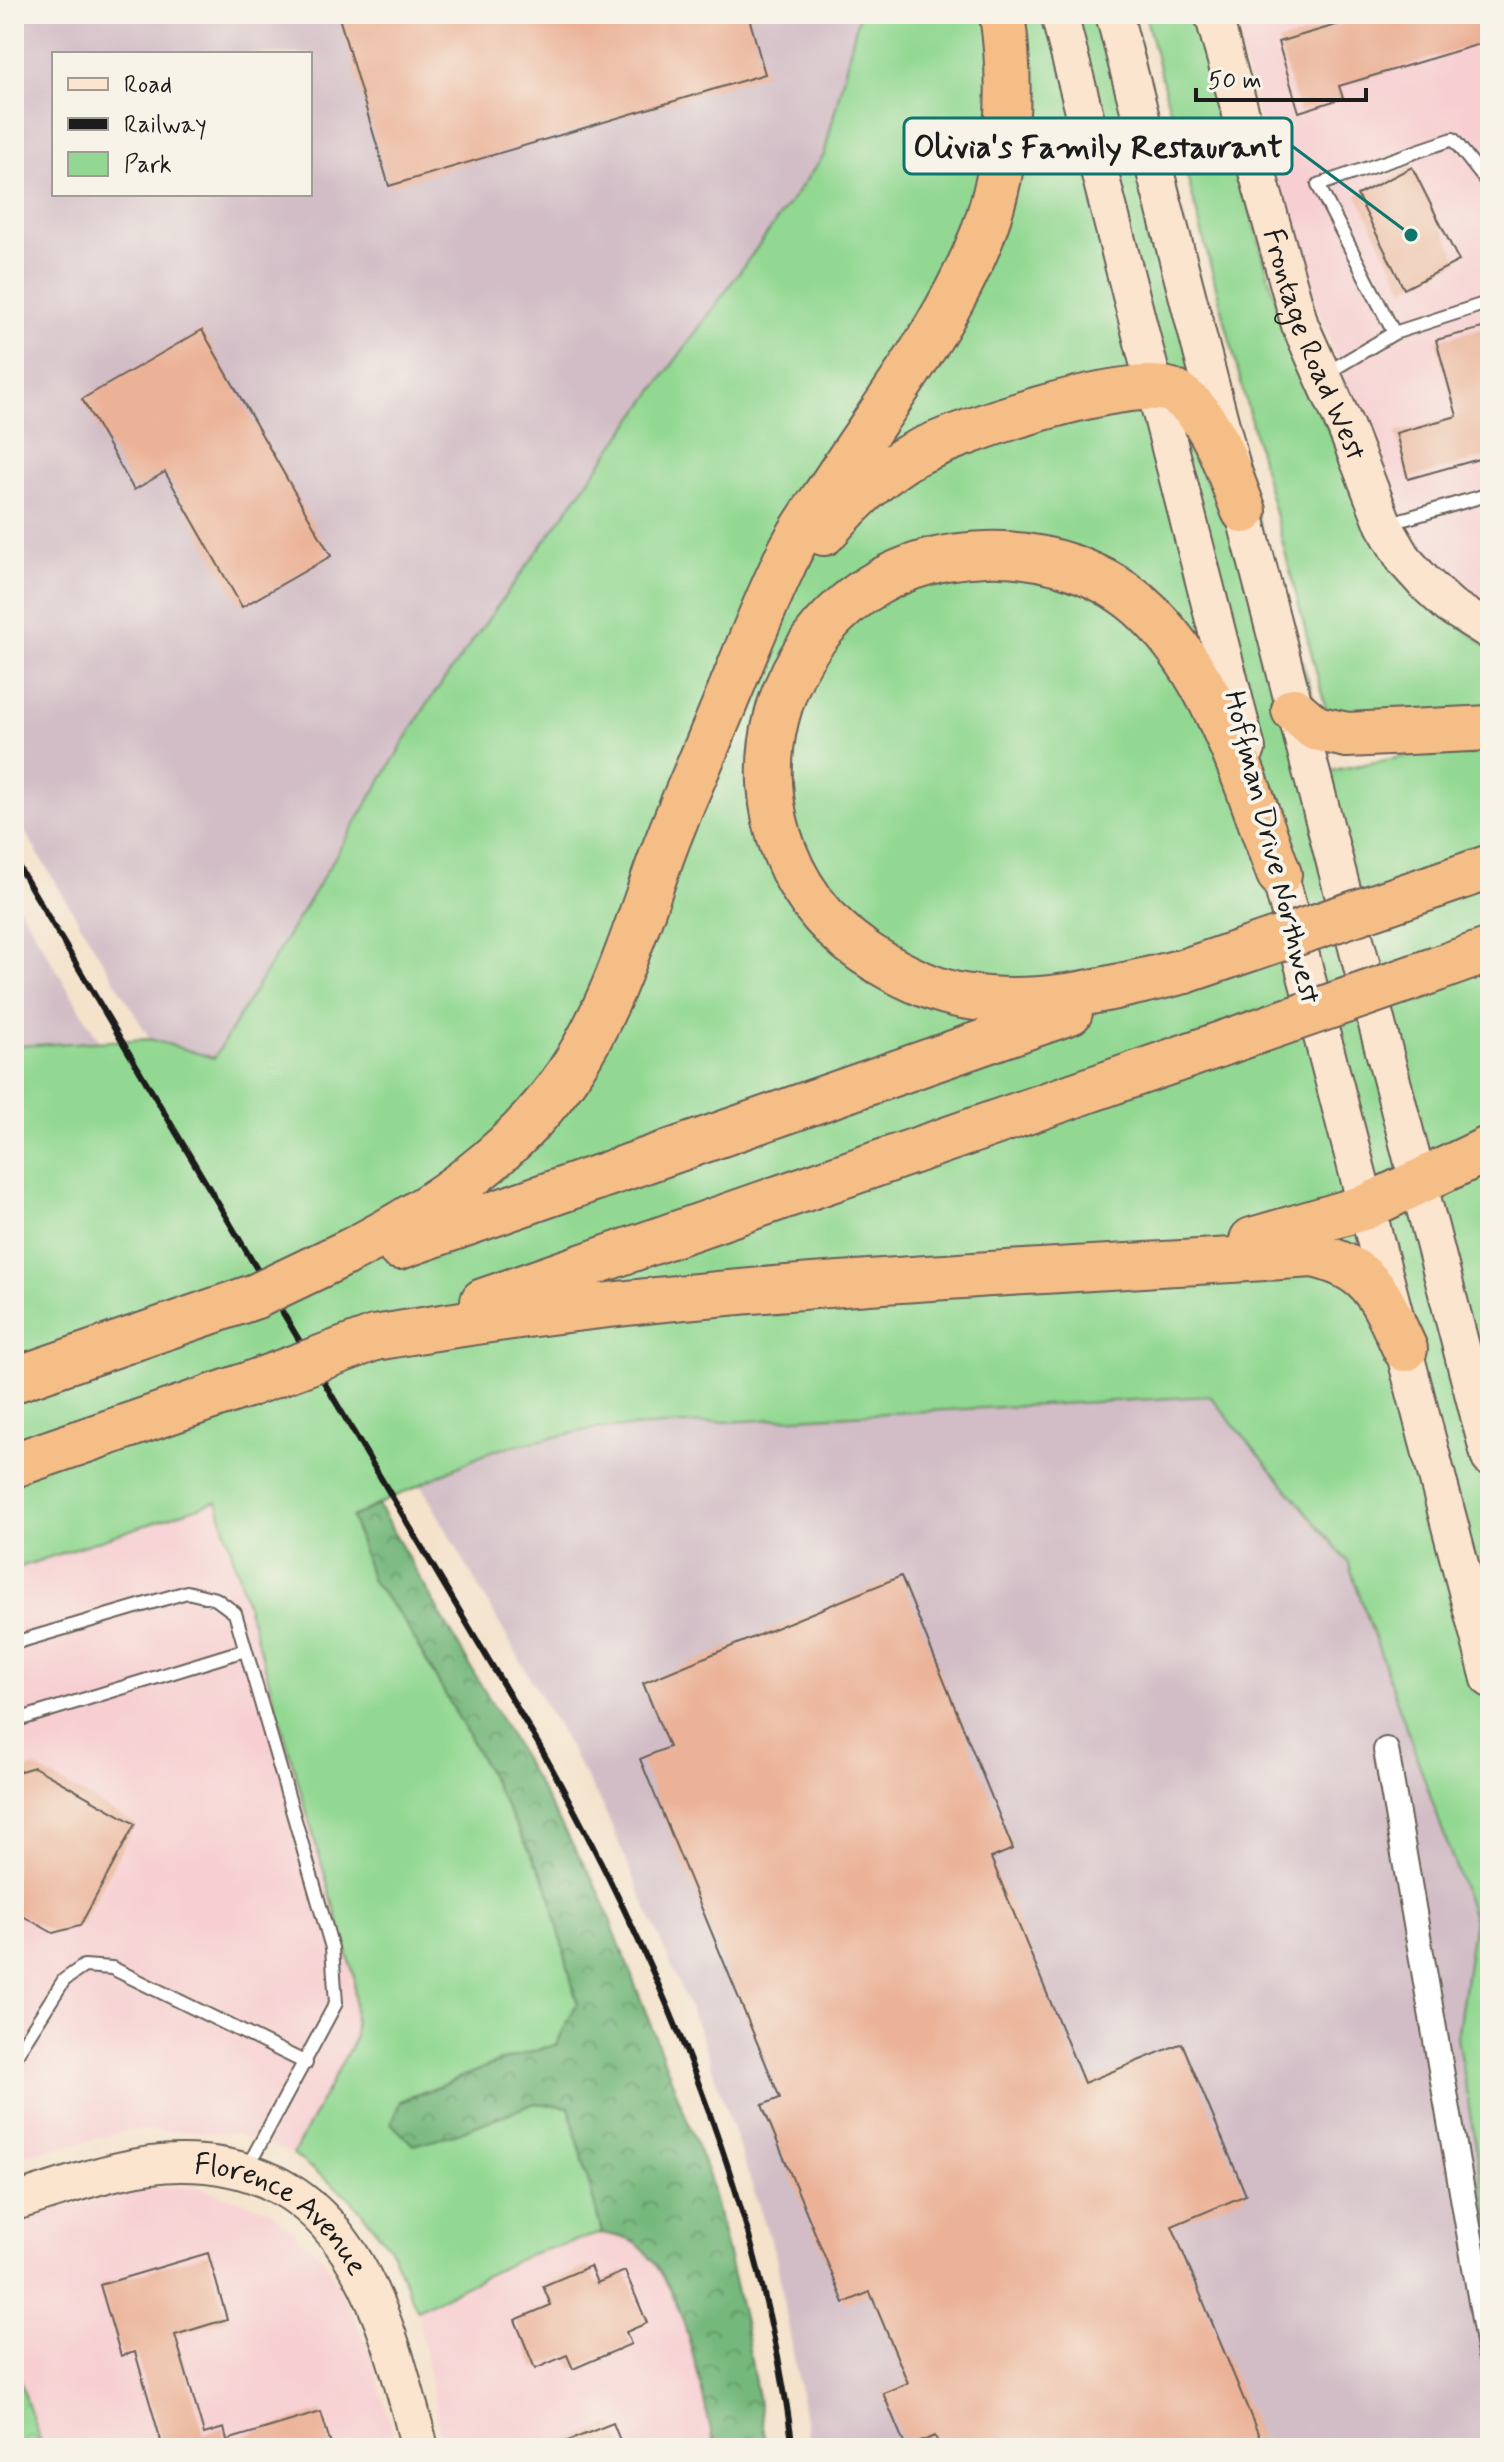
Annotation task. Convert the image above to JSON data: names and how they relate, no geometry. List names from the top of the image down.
{
  "streets": {
    "main road": ["Frontage Road West", "Hoffman Drive Northwest", "Florence Avenue"]
  },
  "places": ["Olivia's Family Restaurant"],
  "legend": ["Road", "Railway", "Park"],
  "scale_bar": "50 m"
}
